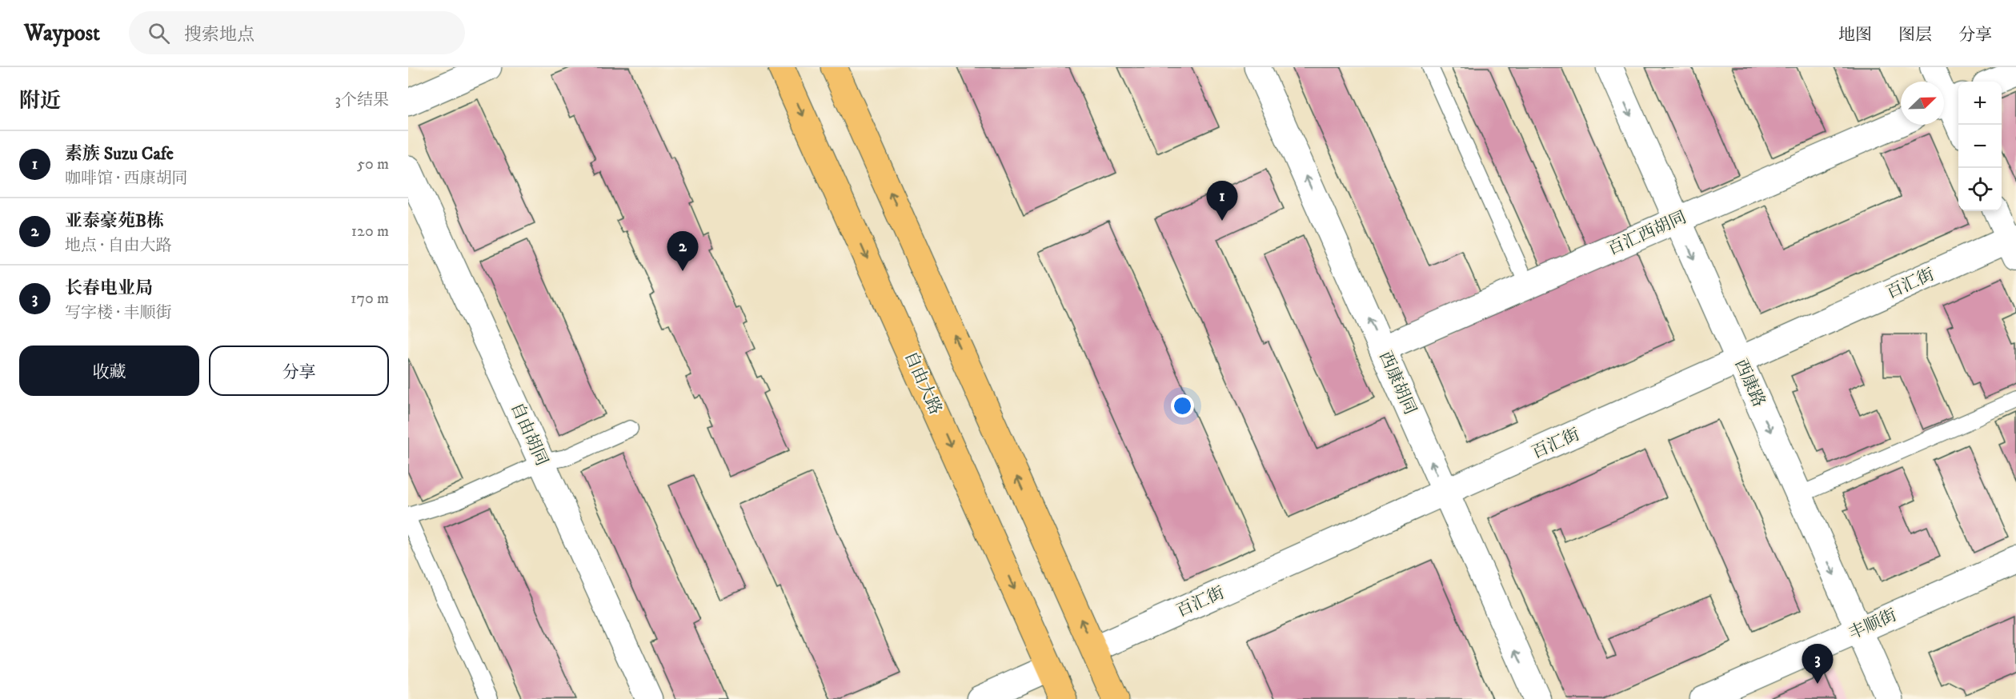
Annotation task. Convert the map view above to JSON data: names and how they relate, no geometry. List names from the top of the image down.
{
  "streets": {
    "main road": ["自由大路"],
    "street": [
      "百汇西胡同",
      "百汇街",
      "西康胡同",
      "西康路",
      "自由胡同",
      "丰顺街"
    ]
  },
  "crossings": [
    ["百汇西胡同", "西康胡同"],
    ["百汇西胡同", "西康路"],
    ["百汇街", "西康胡同"],
    ["百汇街", "西康路"],
    ["西康路", "丰顺街"]
  ],
  "one_way": ["西康胡同", "西康路"],
  "north": "top right",
  "page": {
    "header": "Waypost",
    "search": "搜索地点",
    "nav": ["地图", "图层", "分享"],
    "heading": ["附近", "3个结果"],
    "map_buttons": ["+", "−"],
    "list": [
      {
        "mark": "1",
        "name": "素族 Suzu Cafe",
        "note": "咖啡馆 · 西康胡同",
        "value": "50 m"
      },
      {
        "mark": "2",
        "name": "亚泰豪苑B栋",
        "note": "地点 · 自由大路",
        "value": "120 m"
      },
      {
        "mark": "3",
        "name": "长春电业局",
        "note": "写字楼 · 丰顺街",
        "value": "170 m"
      }
    ],
    "pins": ["1", "2", "3"],
    "buttons": ["收藏", "分享"]
  }
}
